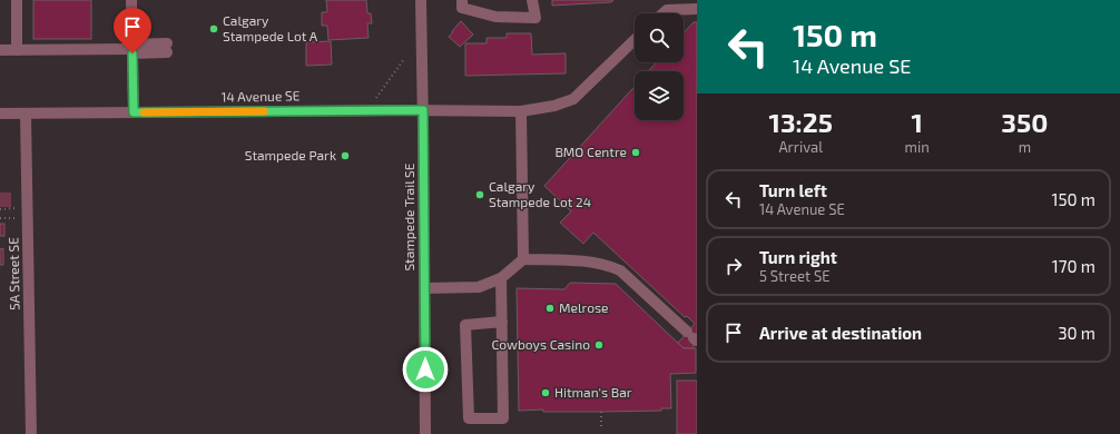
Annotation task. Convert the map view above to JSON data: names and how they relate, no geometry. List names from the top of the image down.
{
  "streets": {
    "street": ["14 Avenue SE", "Stampede Trail SE", "5A Street SE"]
  },
  "crossings": [
    ["14 Avenue SE", "Stampede Trail SE"],
    ["14 Avenue SE", "5A Street SE"]
  ],
  "places": [
    "Calgary Stampede Lot A",
    "BMO Centre",
    "Stampede Park",
    "Calgary Stampede Lot 24",
    "Melrose",
    "Cowboys Casino",
    "Hitman's Bar"
  ],
  "page": {
    "turn": ["150 m", "14 Avenue SE"],
    "eta": [
      "13:25",
      "Arrival",
      "1",
      "min",
      "350",
      "m"
    ],
    "list": [
      {
        "name": "Turn left",
        "note": "14 Avenue SE",
        "value": "150 m"
      },
      {
        "name": "Turn right",
        "note": "5 Street SE",
        "value": "170 m"
      },
      {
        "name": "Arrive at destination",
        "value": "30 m"
      }
    ]
  }
}
